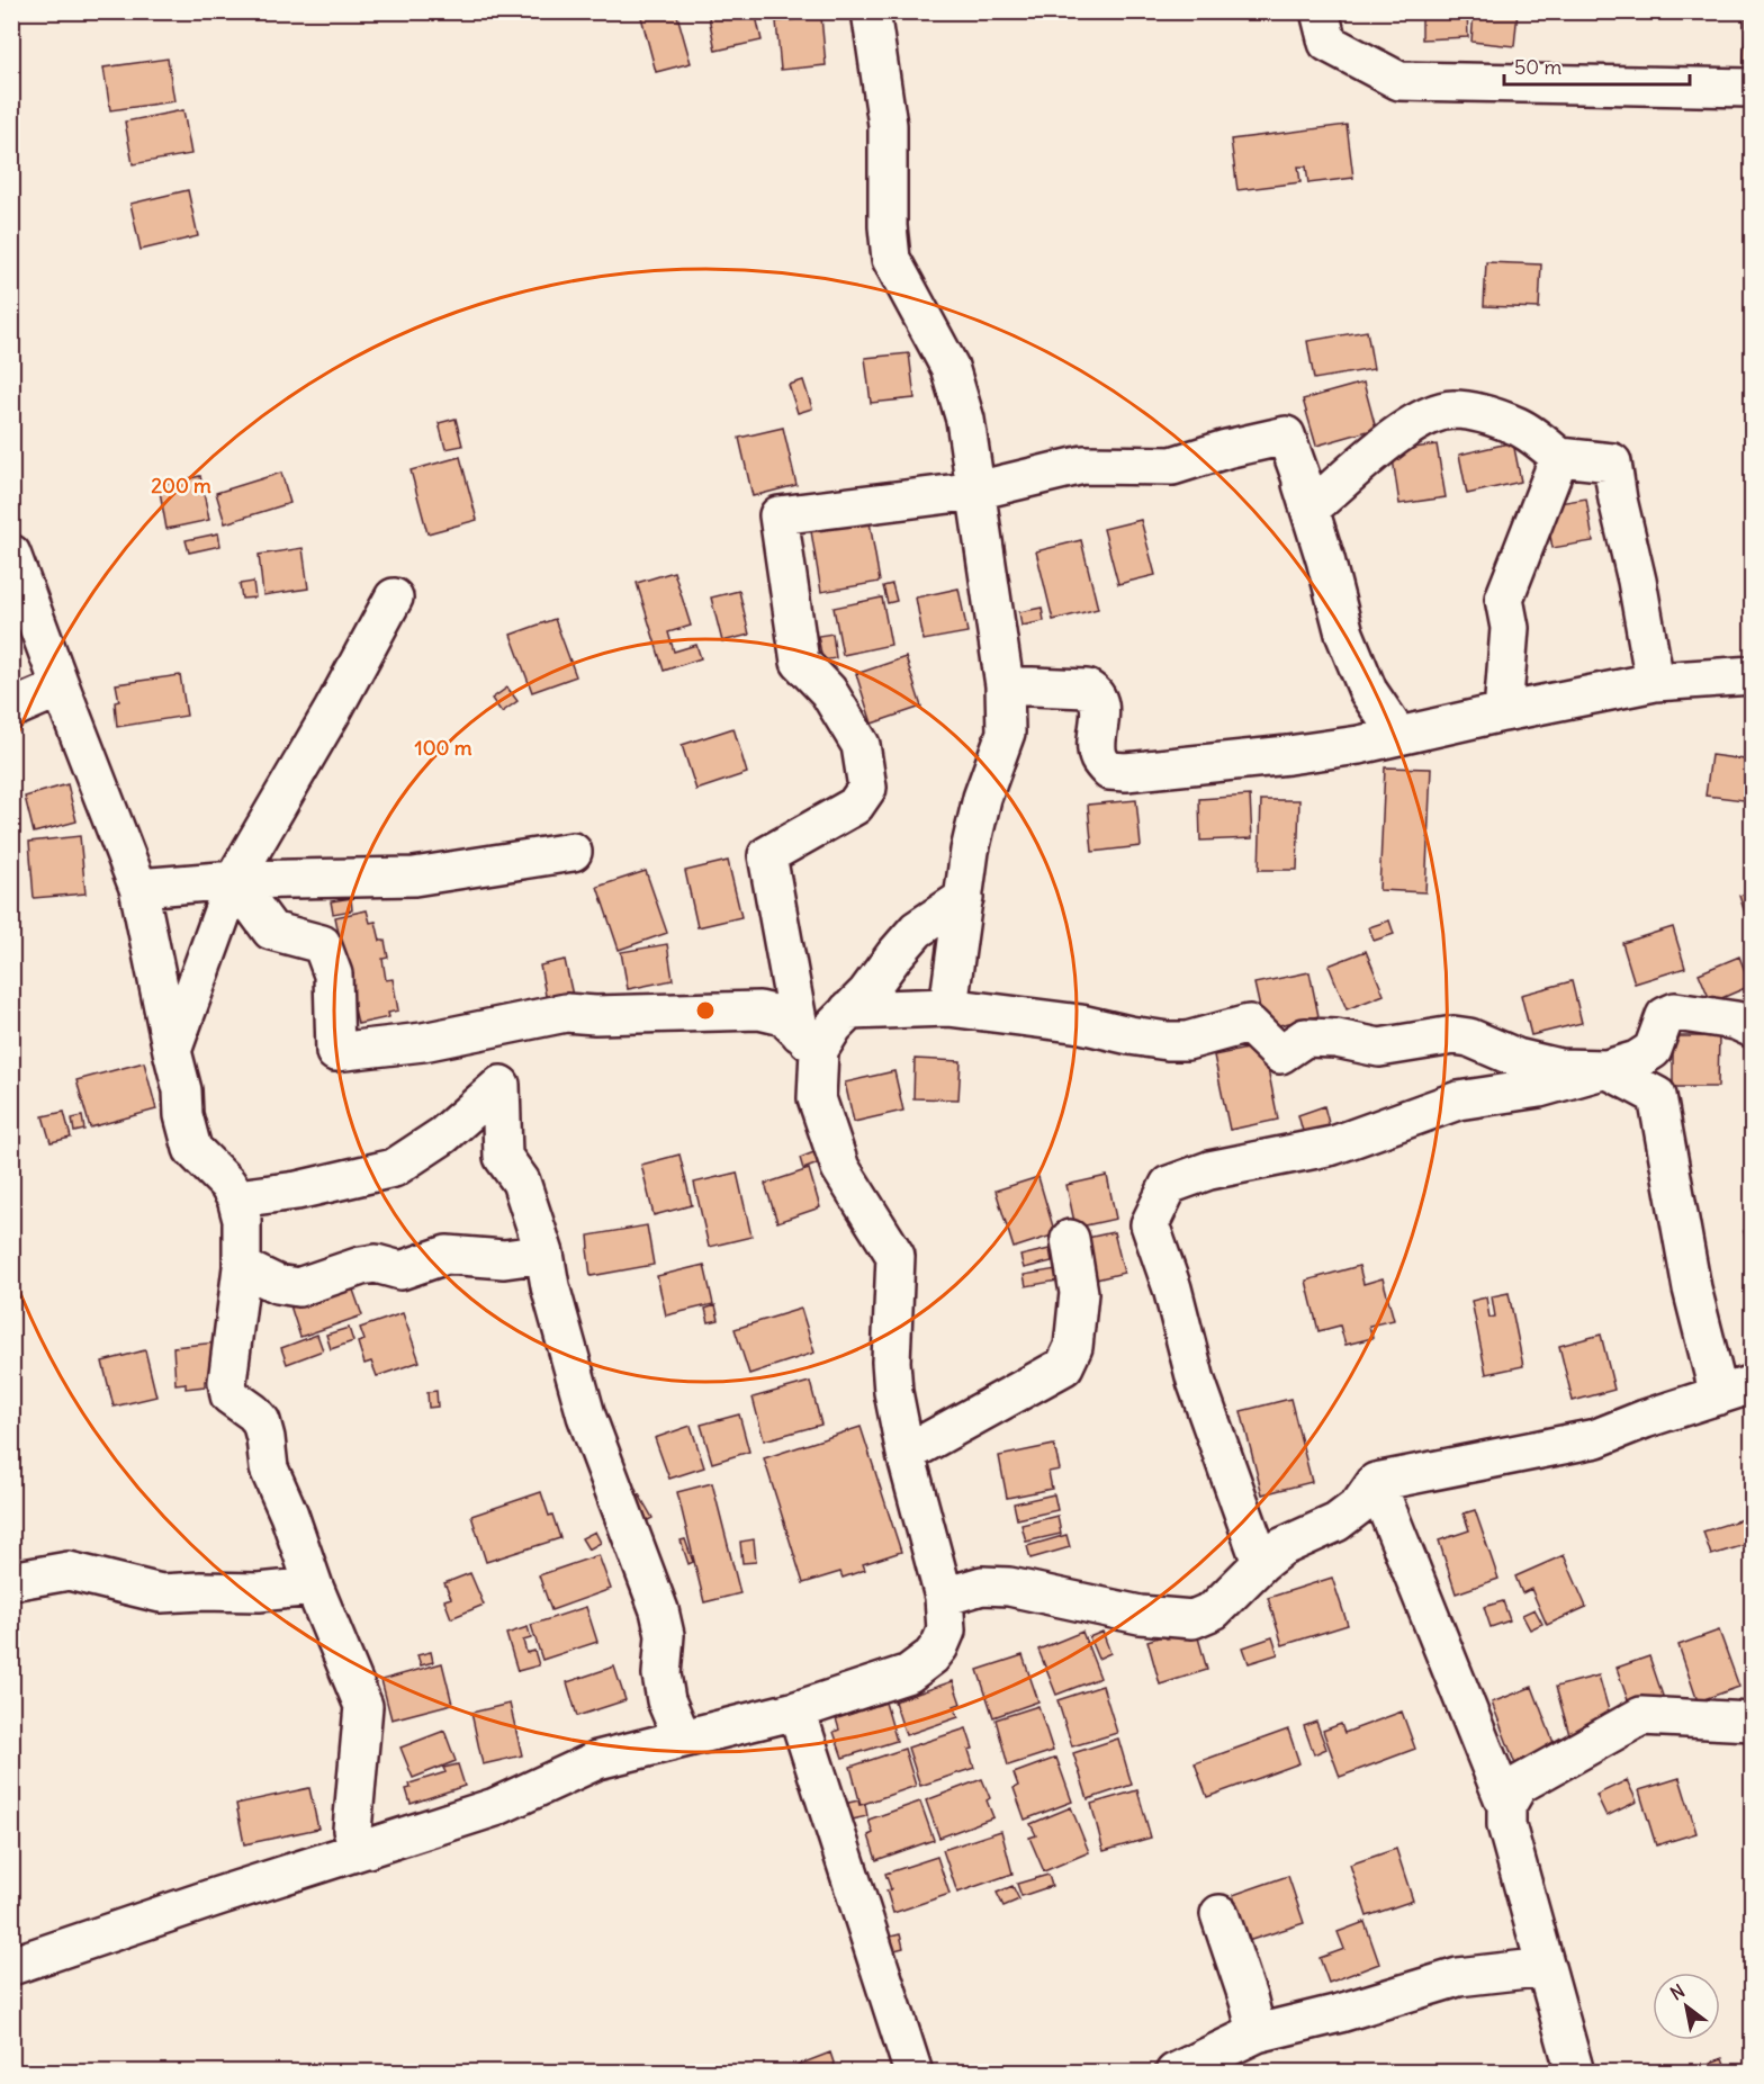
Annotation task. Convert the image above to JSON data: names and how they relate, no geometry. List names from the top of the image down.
{
  "scale_bar": "50 m",
  "north": "top left",
  "rings": ["200 m", "100 m"]
}
